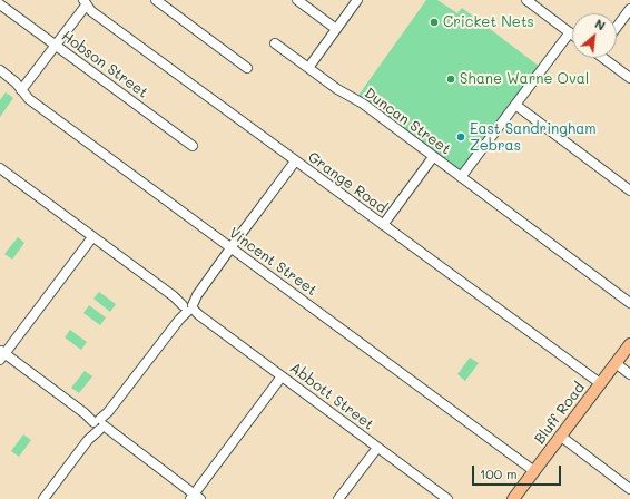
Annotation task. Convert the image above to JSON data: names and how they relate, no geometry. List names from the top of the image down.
{
  "streets": {
    "main road": ["Bluff Road"],
    "street": [
      "Hobson Street",
      "Duncan Street",
      "Grange Road",
      "Vincent Street",
      "Abbott Street"
    ]
  },
  "crossings": [
    ["Grange Road", "Bluff Road"],
    ["Vincent Street", "Bluff Road"]
  ],
  "places": ["Cricket Nets", "Shane Warne Oval", "East Sandringham Zebras"],
  "scale_bar": "100 m",
  "north": "top right"
}
